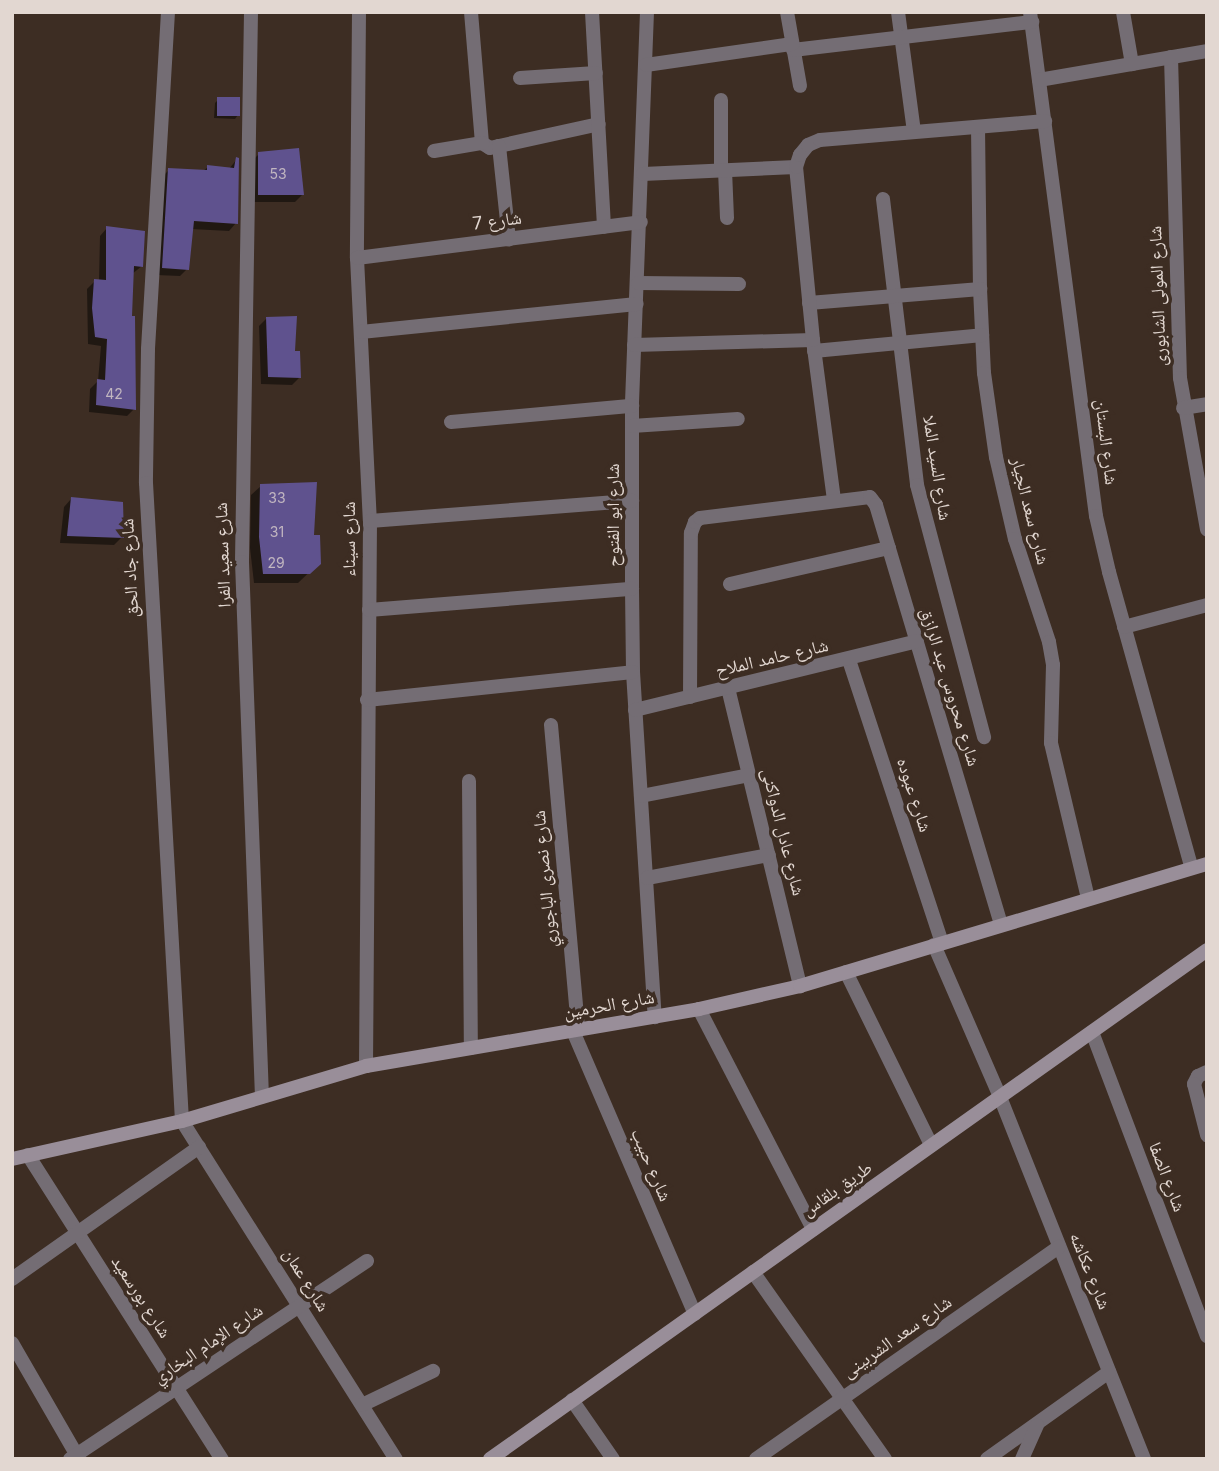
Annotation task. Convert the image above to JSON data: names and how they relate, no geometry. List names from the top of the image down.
{
  "streets": {
    "street": [
      "شارع 7",
      "شارع المولى الشابورى",
      "شارع البستان",
      "شارع السيد الملا",
      "شارع سعد الجيار",
      "شارع ابو الفتوح",
      "شارع سيناء",
      "شارع سعيد الفرا",
      "شارع جاد الحق",
      "شارع حامد الملاح",
      "شارع محروس عبد الرازق",
      "شارع عبوده",
      "شارع عادل الدواكنى",
      "شارع نصرى الباجوري",
      "شارع الحرمين",
      "شارع حبيب",
      "شارع الصفا",
      "طريق بلقاس",
      "شارع عكاشه",
      "شارع عمان",
      "شارع بورسعيد",
      "شارع سعد الشربينى",
      "شارع الإمام البخاري"
    ]
  },
  "crossings": [
    ["شارع 7", "شارع ابو الفتوح"],
    ["شارع 7", "شارع سيناء"],
    ["شارع البستان", "شارع الحرمين"],
    ["شارع سعد الجيار", "شارع الحرمين"],
    ["شارع ابو الفتوح", "شارع حامد الملاح"],
    ["شارع ابو الفتوح", "شارع الحرمين"],
    ["شارع سيناء", "شارع الحرمين"],
    ["شارع سعيد الفرا", "شارع الحرمين"],
    ["شارع جاد الحق", "شارع الحرمين"],
    ["شارع جاد الحق", "شارع عمان"],
    ["شارع حامد الملاح", "شارع محروس عبد الرازق"],
    ["شارع حامد الملاح", "شارع عبوده"],
    ["شارع حامد الملاح", "شارع عادل الدواكنى"],
    ["شارع محروس عبد الرازق", "شارع الحرمين"],
    ["شارع عبوده", "شارع الحرمين"],
    ["شارع عبوده", "طريق بلقاس"],
    ["شارع عبوده", "شارع عكاشه"],
    ["شارع عادل الدواكنى", "شارع الحرمين"],
    ["شارع نصرى الباجوري", "شارع الحرمين"],
    ["شارع نصرى الباجوري", "شارع حبيب"],
    ["شارع الحرمين", "شارع حبيب"],
    ["شارع الحرمين", "شارع عمان"],
    ["شارع الحرمين", "شارع بورسعيد"],
    ["شارع حبيب", "طريق بلقاس"],
    ["شارع الصفا", "طريق بلقاس"],
    ["طريق بلقاس", "شارع عكاشه"],
    ["شارع عكاشه", "شارع سعد الشربينى"],
    ["شارع عمان", "شارع الإمام البخاري"],
    ["شارع بورسعيد", "شارع الإمام البخاري"]
  ],
  "house_numbers": [
    "53",
    "42",
    "33",
    "31",
    "29"
  ]
}
